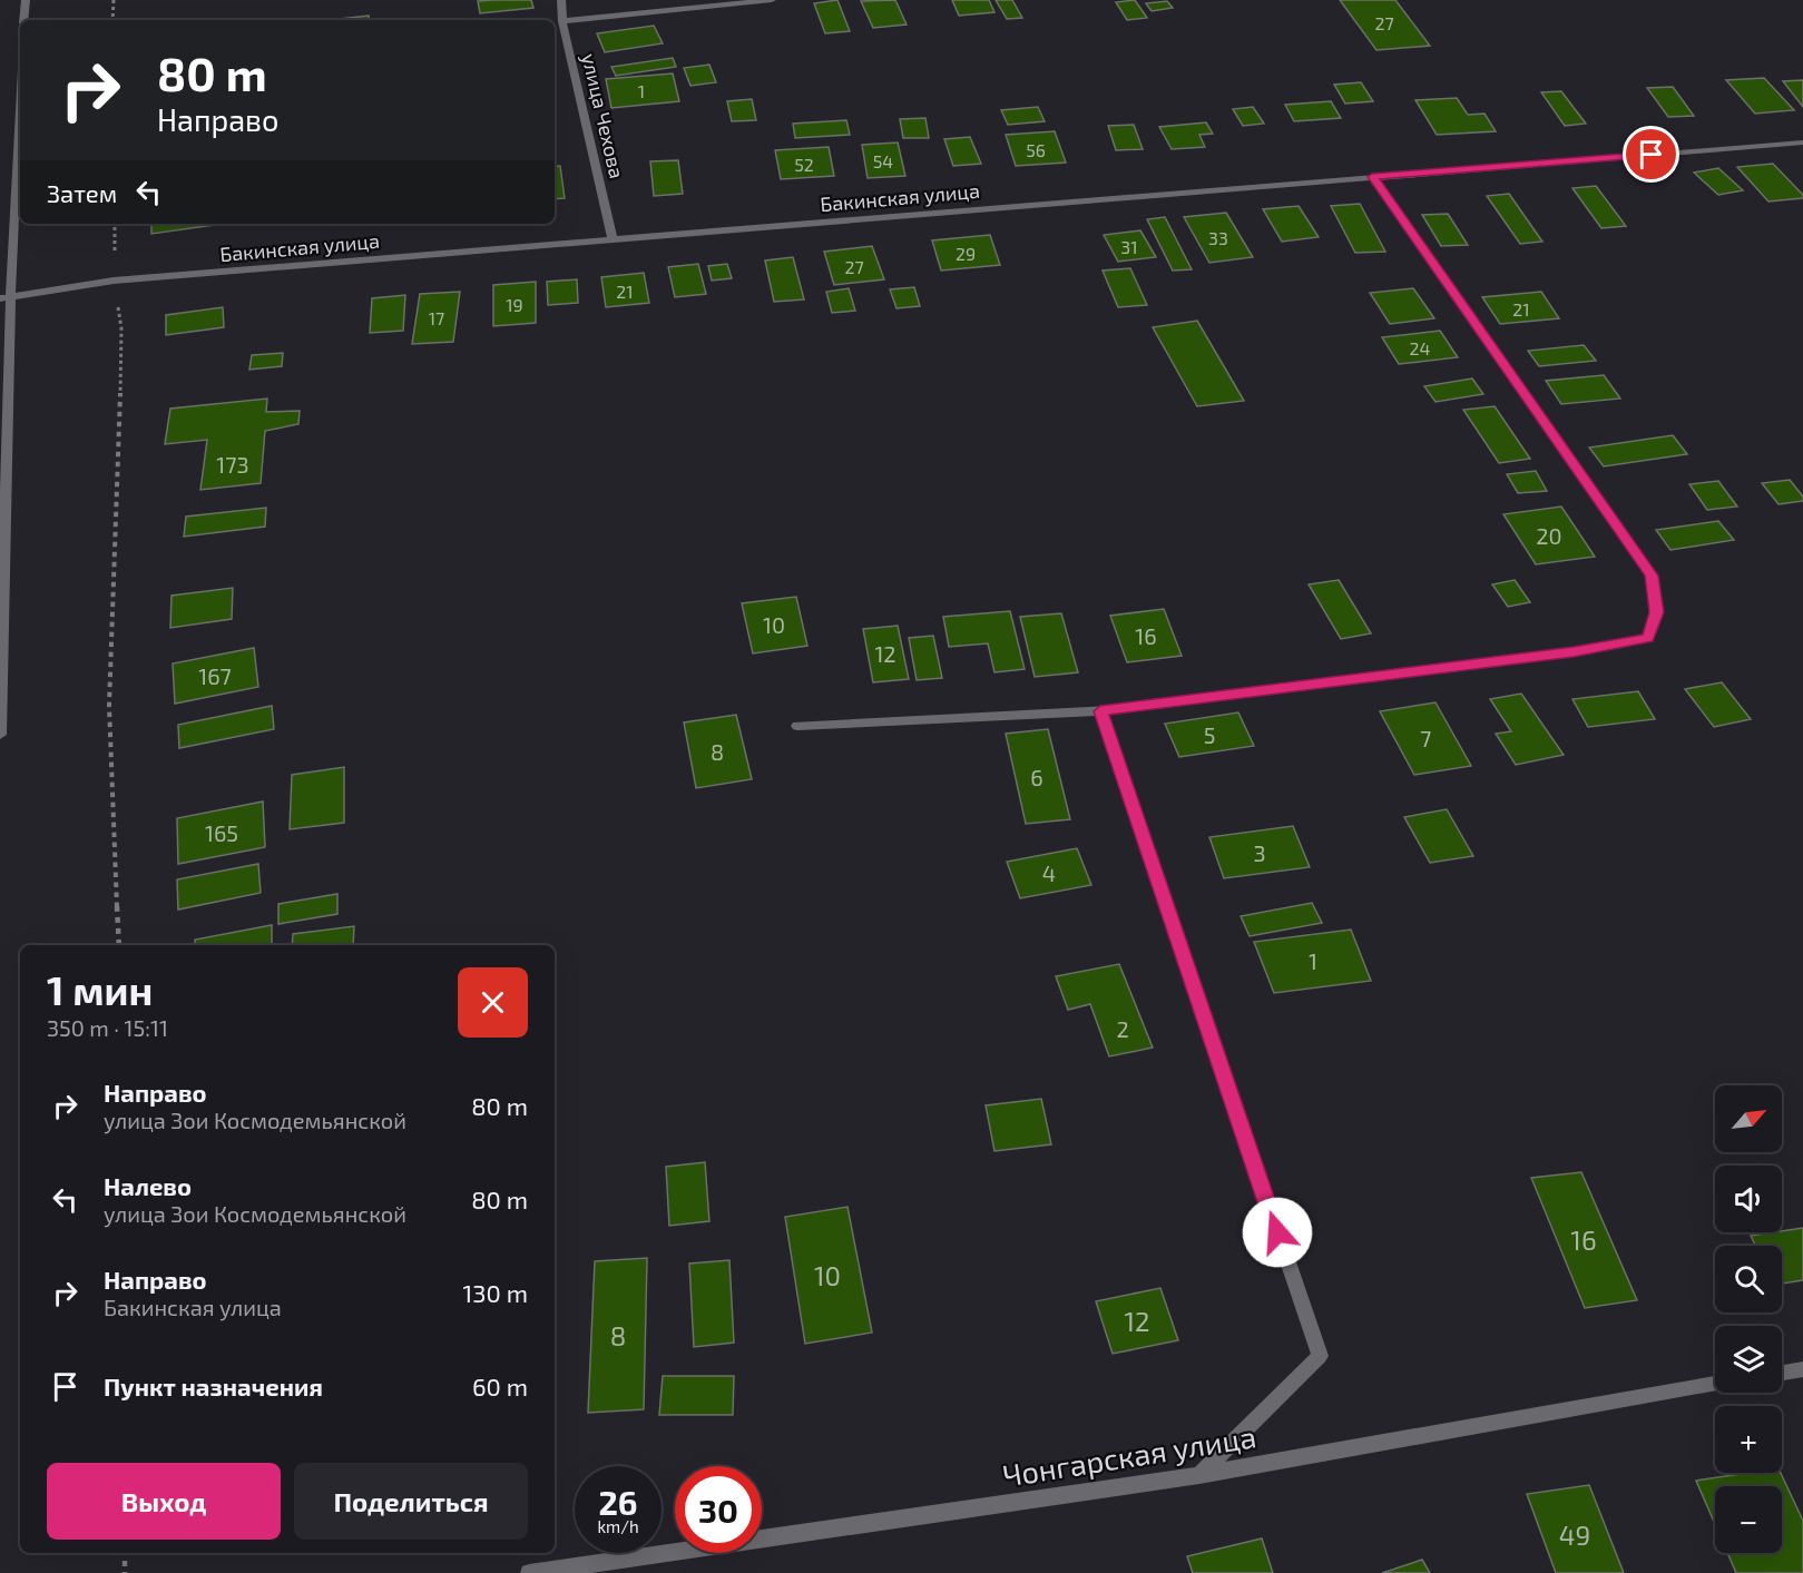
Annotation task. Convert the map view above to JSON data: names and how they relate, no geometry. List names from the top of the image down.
{
  "streets": {
    "street": ["улица Чехова", "Бакинская улица", "Чонгарская улица"]
  },
  "crossings": [
    ["улица Чехова", "Бакинская улица"]
  ],
  "house_numbers": [
    "27",
    "1",
    "56",
    "54",
    "52",
    "33",
    "31",
    "29",
    "27",
    "21",
    "19",
    "21",
    "17",
    "24",
    "173",
    "20",
    "10",
    "16",
    "12",
    "167",
    "5",
    "7",
    "8",
    "6",
    "165",
    "3",
    "4",
    "1",
    "2",
    "16",
    "10",
    "12",
    "8",
    "49"
  ],
  "north": "top right",
  "page": {
    "turn": ["80 m", "Направо"],
    "then": "Затем",
    "heading": ["1 мин", "350 m · 15:11"],
    "list": [
      {
        "name": "Направо",
        "note": "улица Зои Космодемьянской",
        "value": "80 m"
      },
      {
        "name": "Налево",
        "note": "улица Зои Космодемьянской",
        "value": "80 m"
      },
      {
        "name": "Направо",
        "note": "Бакинская улица",
        "value": "130 m"
      },
      {
        "name": "Пункт назначения",
        "value": "60 m"
      }
    ],
    "map_buttons": ["+", "−"],
    "buttons": ["Выход", "Поделиться"],
    "speed": "26 km/h",
    "limit": "30"
  }
}
